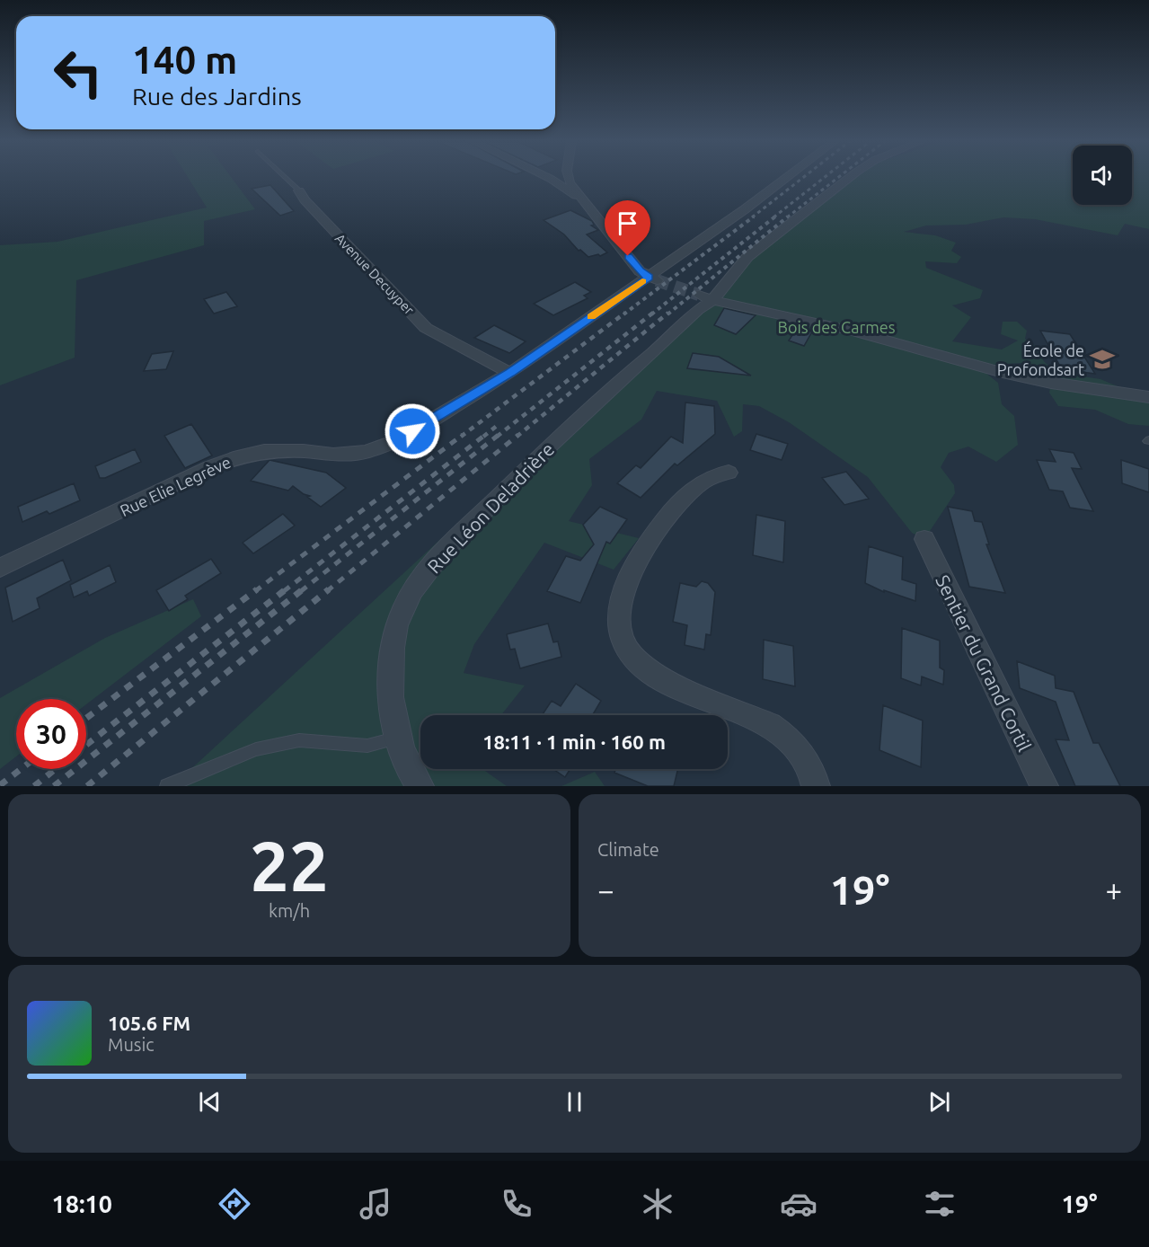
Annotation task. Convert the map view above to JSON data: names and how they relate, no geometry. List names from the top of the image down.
{
  "streets": {
    "street": [
      "Avenue Decuyper",
      "Rue Elie Legrève",
      "Rue Léon Deladrière",
      "Sentier du Grand Cortil"
    ]
  },
  "crossings": [
    ["Avenue Decuyper", "Rue Elie Legrève"]
  ],
  "parks": ["Bois des Carmes"],
  "places": {
    "school or university": ["École de Profondsart"]
  },
  "page": {
    "turn": ["140 m", "Rue des Jardins"],
    "limit": "30",
    "trip": "18:11 · 1 min · 160 m",
    "tile": [
      ["22", "km/h"],
      "Climate"
    ],
    "heat": ["−", "19°", "+"],
    "song": ["105.6 FM", "Music"],
    "tabs": ["18:10", "19°"]
  }
}
